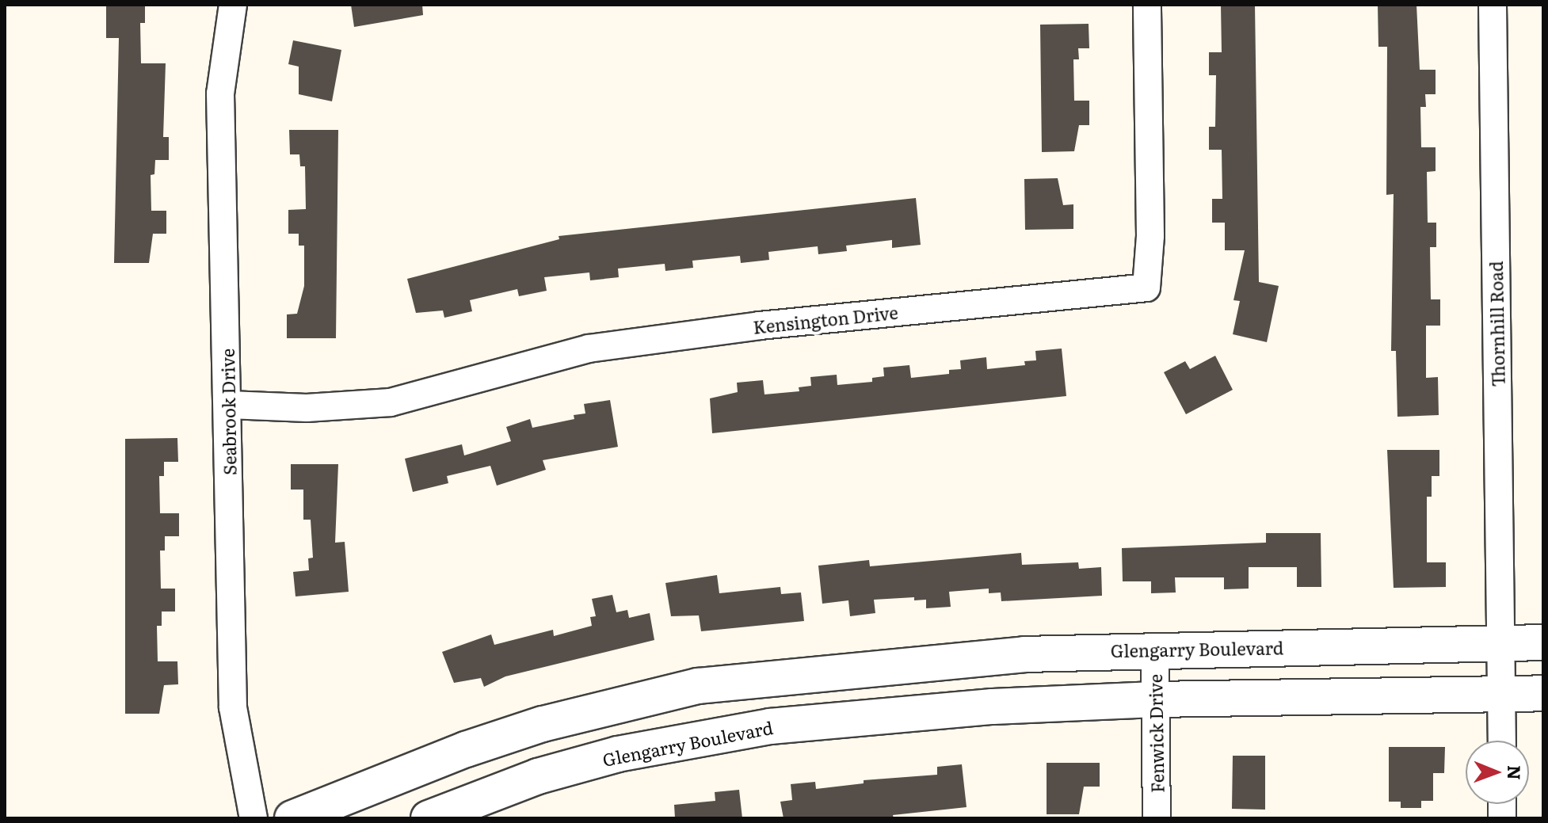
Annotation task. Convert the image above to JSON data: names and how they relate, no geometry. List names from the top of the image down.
{
  "streets": {
    "street": [
      "Kensington Drive",
      "Thornhill Road",
      "Seabrook Drive",
      "Glengarry Boulevard",
      "Fenwick Drive"
    ]
  },
  "crossings": [
    ["Kensington Drive", "Seabrook Drive"],
    ["Thornhill Road", "Glengarry Boulevard"],
    ["Glengarry Boulevard", "Fenwick Drive"]
  ],
  "north": "right"
}
